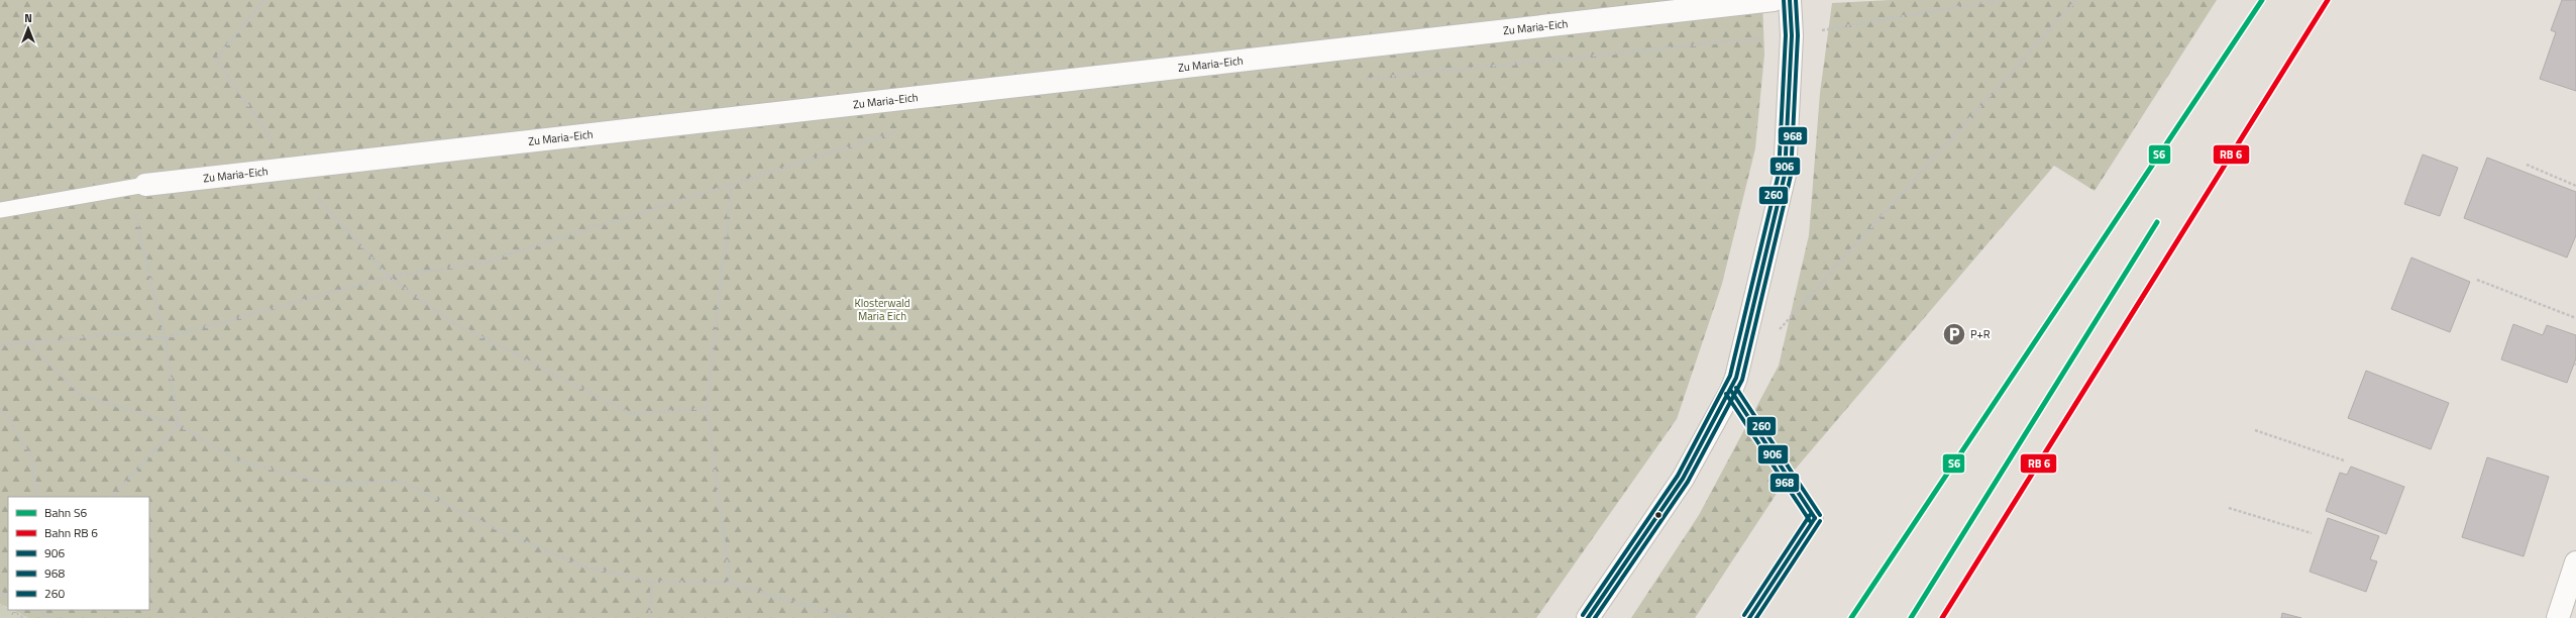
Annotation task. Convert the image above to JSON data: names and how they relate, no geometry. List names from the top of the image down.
{
  "streets": {
    "street": ["Zu Maria-Eich"]
  },
  "parks": ["Klosterwald Maria Eich"],
  "places": {
    "parking": ["P+R"]
  },
  "lines": [
    "rail line S6",
    "transit line 906",
    "transit line 968",
    "transit line 260"
  ],
  "legend": [
    "Bahn S6",
    "Bahn RB 6",
    "906",
    "968",
    "260"
  ],
  "north": "top"
}
